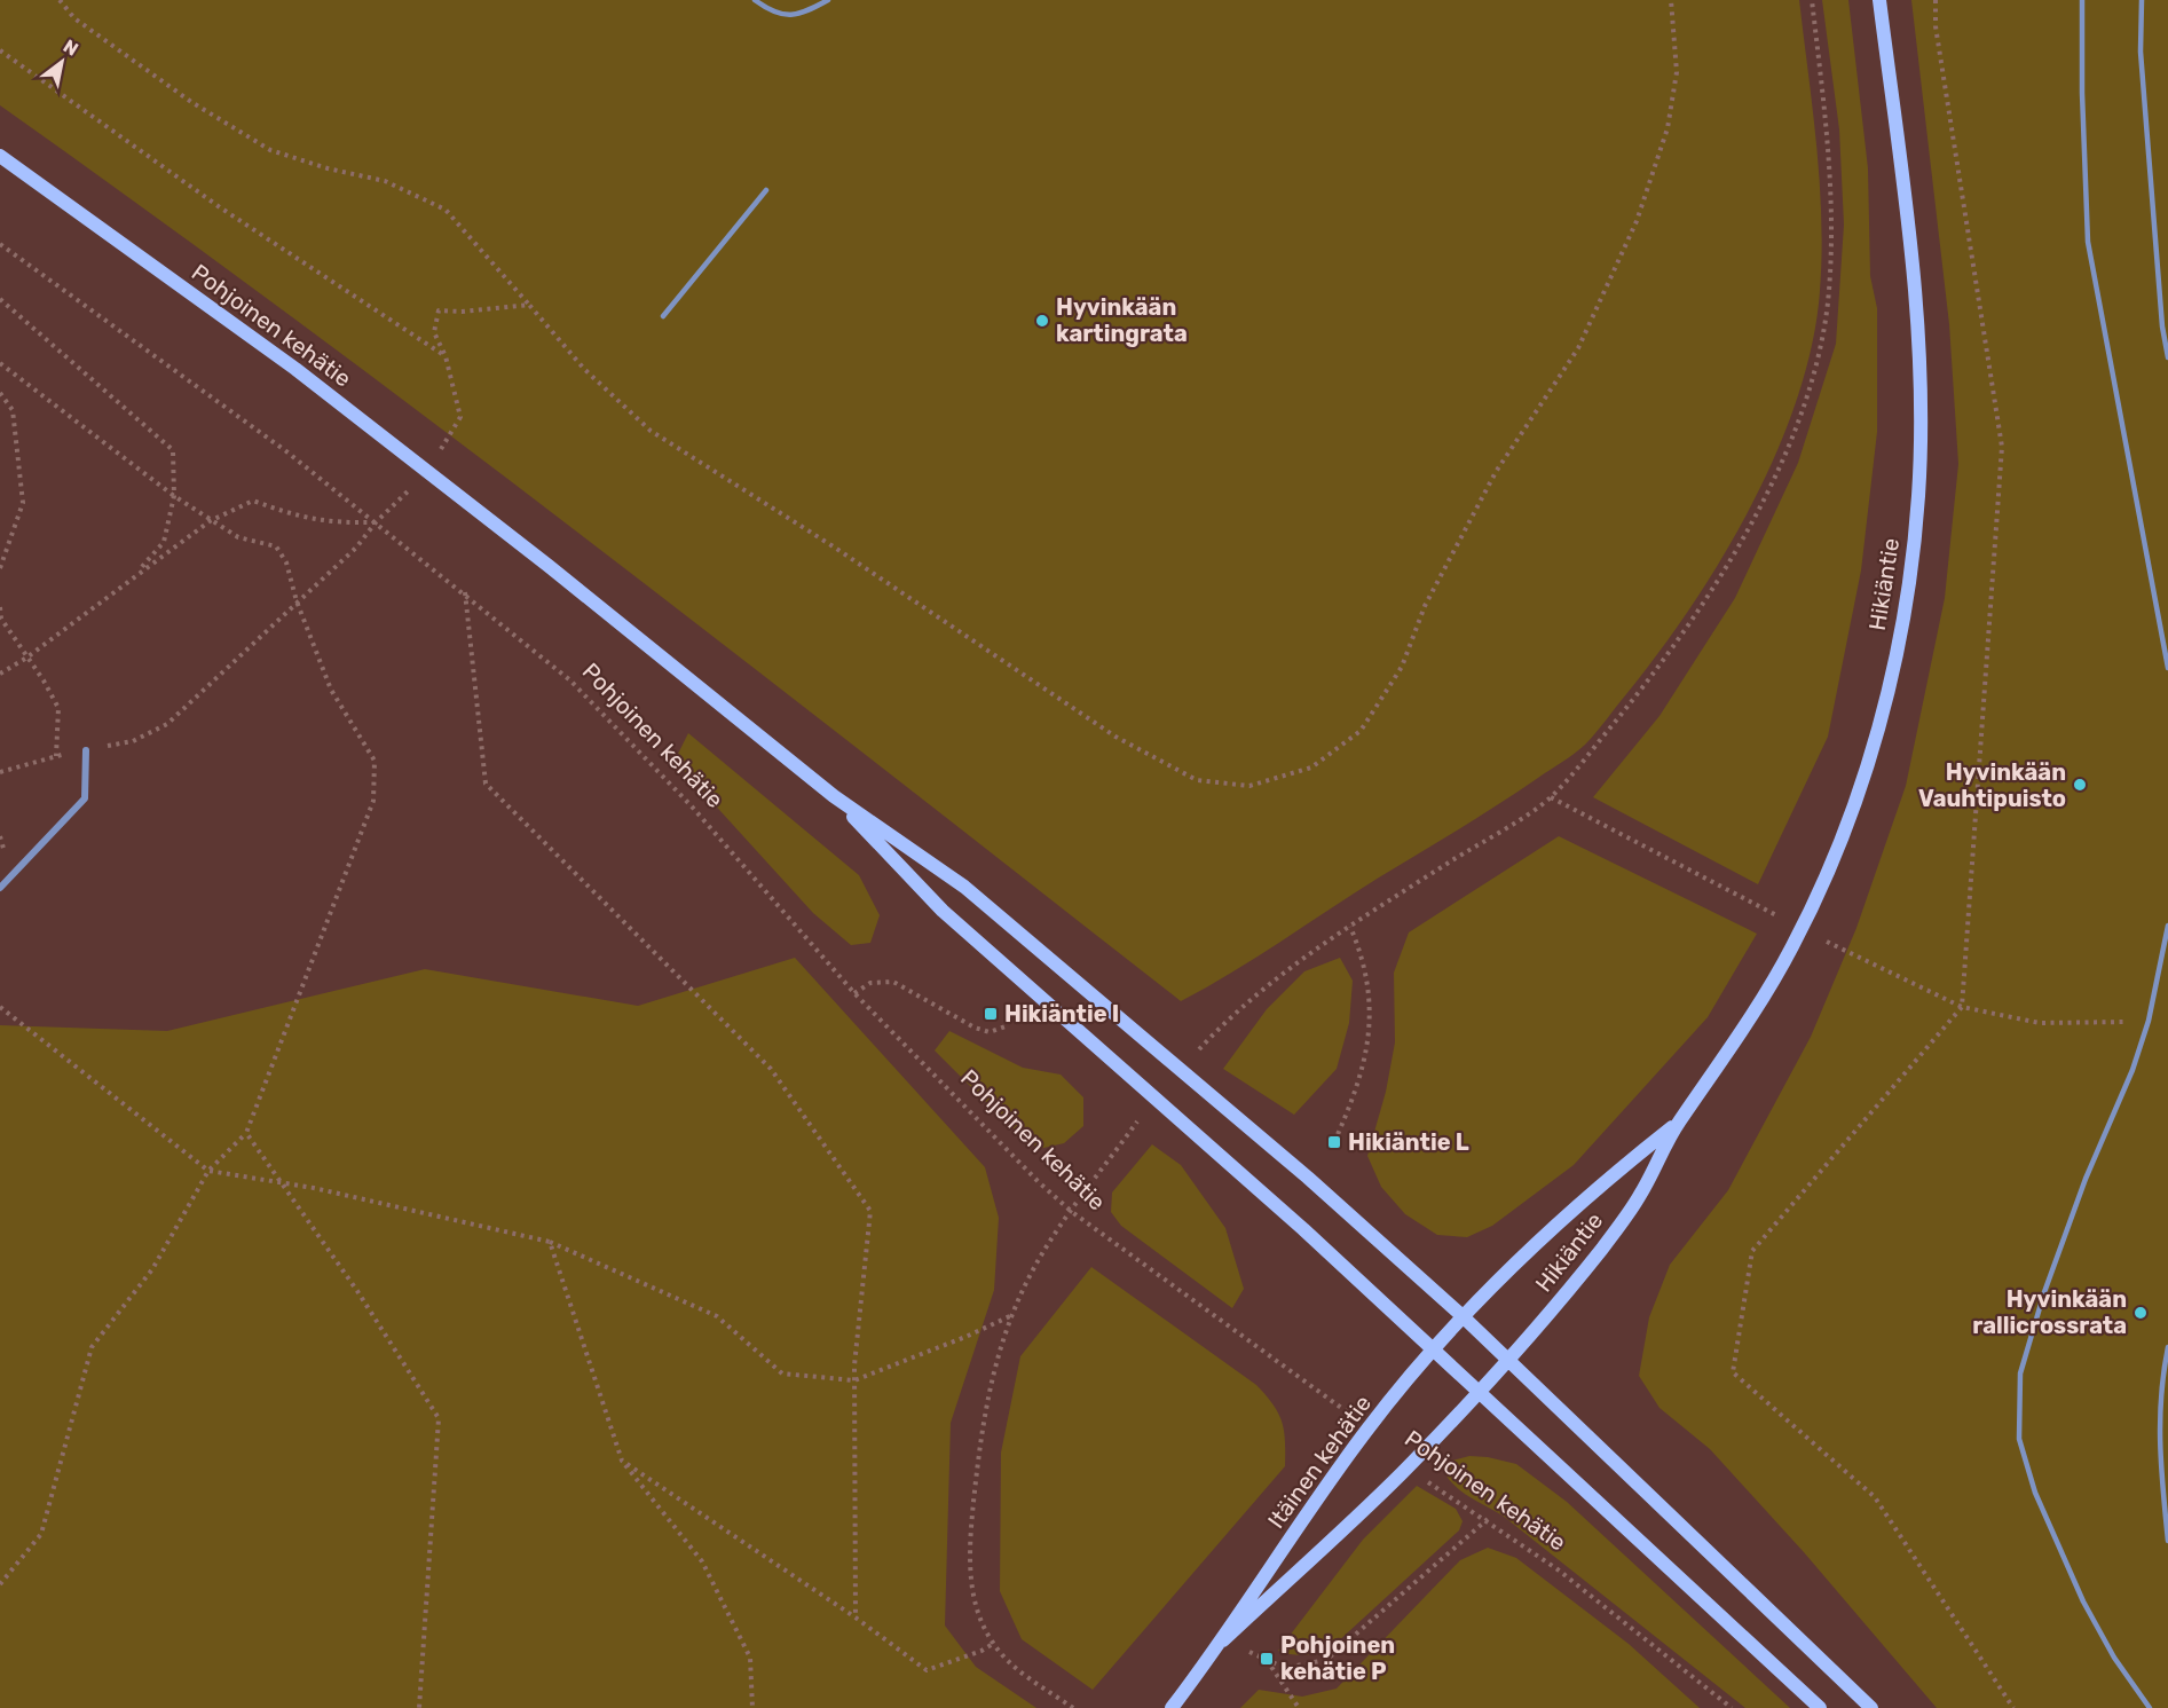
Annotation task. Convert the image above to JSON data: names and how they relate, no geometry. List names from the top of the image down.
{
  "streets": {
    "main road": ["Pohjoinen kehätie", "Hikiäntie", "Itäinen kehätie"]
  },
  "crossings": [
    ["Pohjoinen kehätie", "Hikiäntie"],
    ["Pohjoinen kehätie", "Itäinen kehätie"],
    ["Hikiäntie", "Itäinen kehätie"]
  ],
  "places": {
    "other": ["Hyvinkään kartingrata", "Hyvinkään Vauhtipuisto", "Hyvinkään rallicrossrata"],
    "transit": ["Hikiäntie I", "Hikiäntie L", "Pohjoinen kehätie P"]
  },
  "north": "top right"
}
